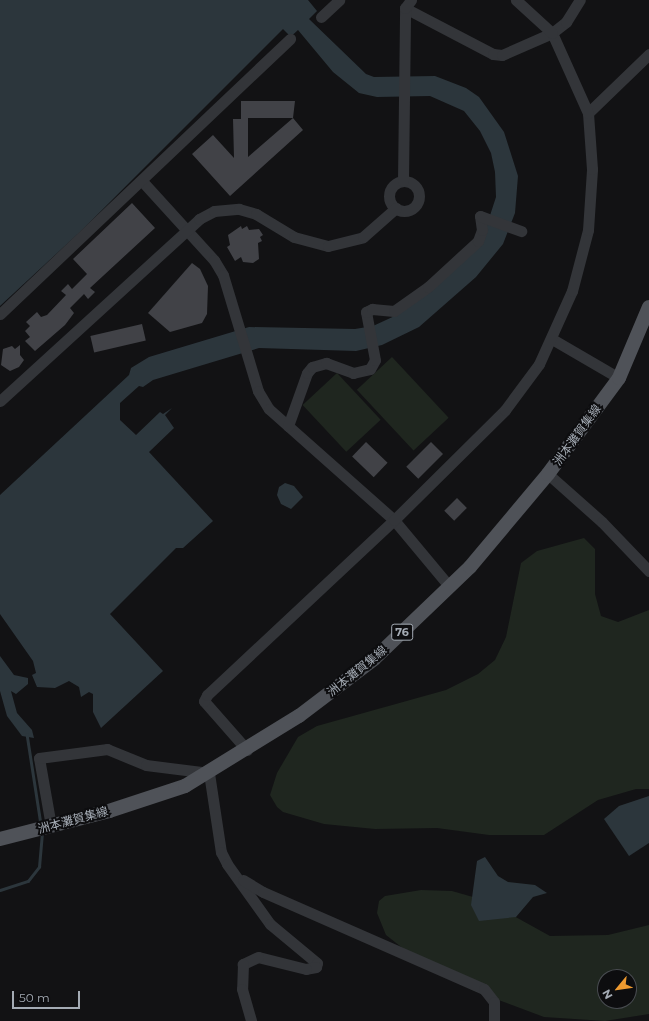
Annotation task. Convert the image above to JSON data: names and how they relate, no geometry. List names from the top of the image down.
{
  "streets": {
    "main road": ["洲本灘賀集線", "76"]
  },
  "scale_bar": "50 m",
  "north": "bottom left"
}
